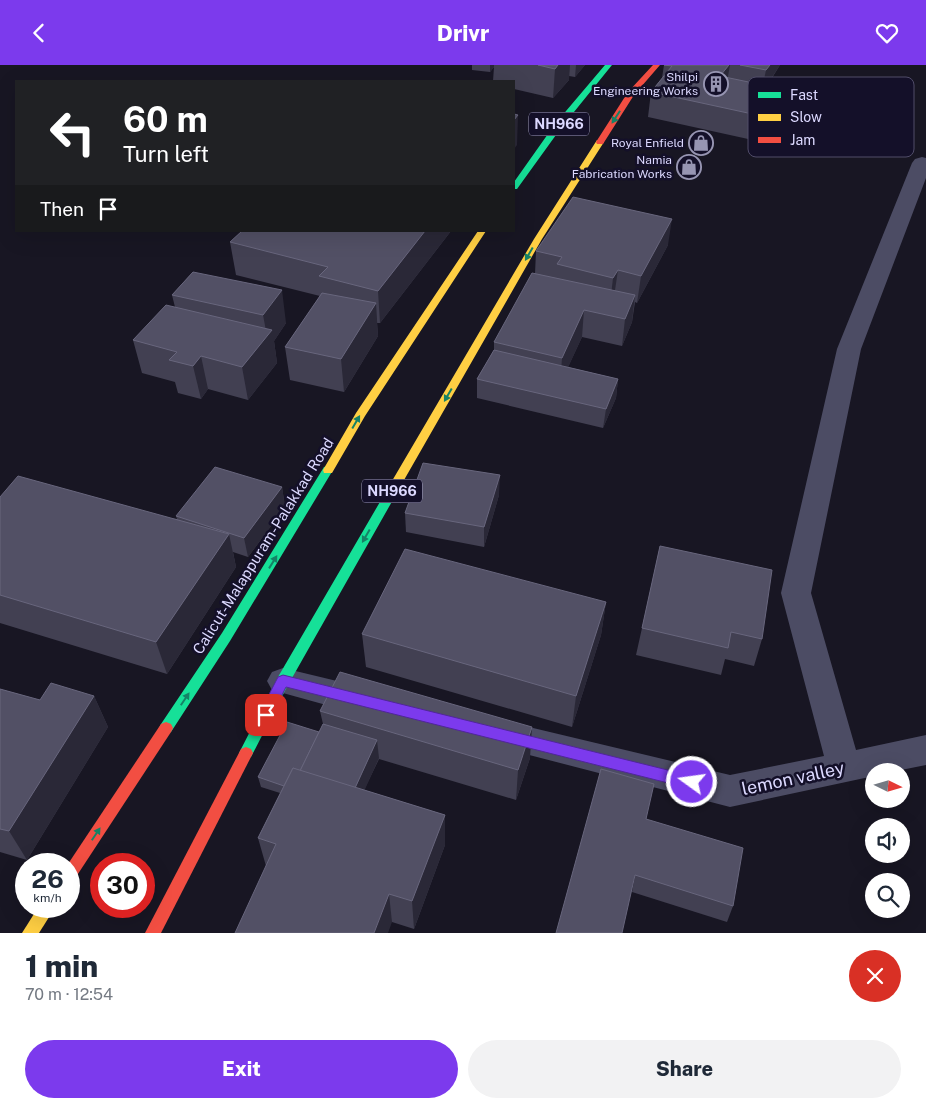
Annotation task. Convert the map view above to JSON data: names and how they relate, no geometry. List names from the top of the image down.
{
  "streets": {
    "highway": ["NH966", "Calicut-Malappuram-Palakkad Road"],
    "street": ["lemon valley"]
  },
  "places": {
    "building": ["Shilpi Engineering Works"],
    "shop": ["Royal Enfield", "Namia Fabrication Works"]
  },
  "legend": ["Fast", "Slow", "Jam"],
  "north": "right",
  "page": {
    "header": "Drivr",
    "turn": ["60 m", "Turn left"],
    "then": "Then",
    "speed": "26 km/h",
    "limit": "30",
    "heading": ["1 min", "70 m · 12:54"],
    "buttons": ["Exit", "Share"]
  }
}
